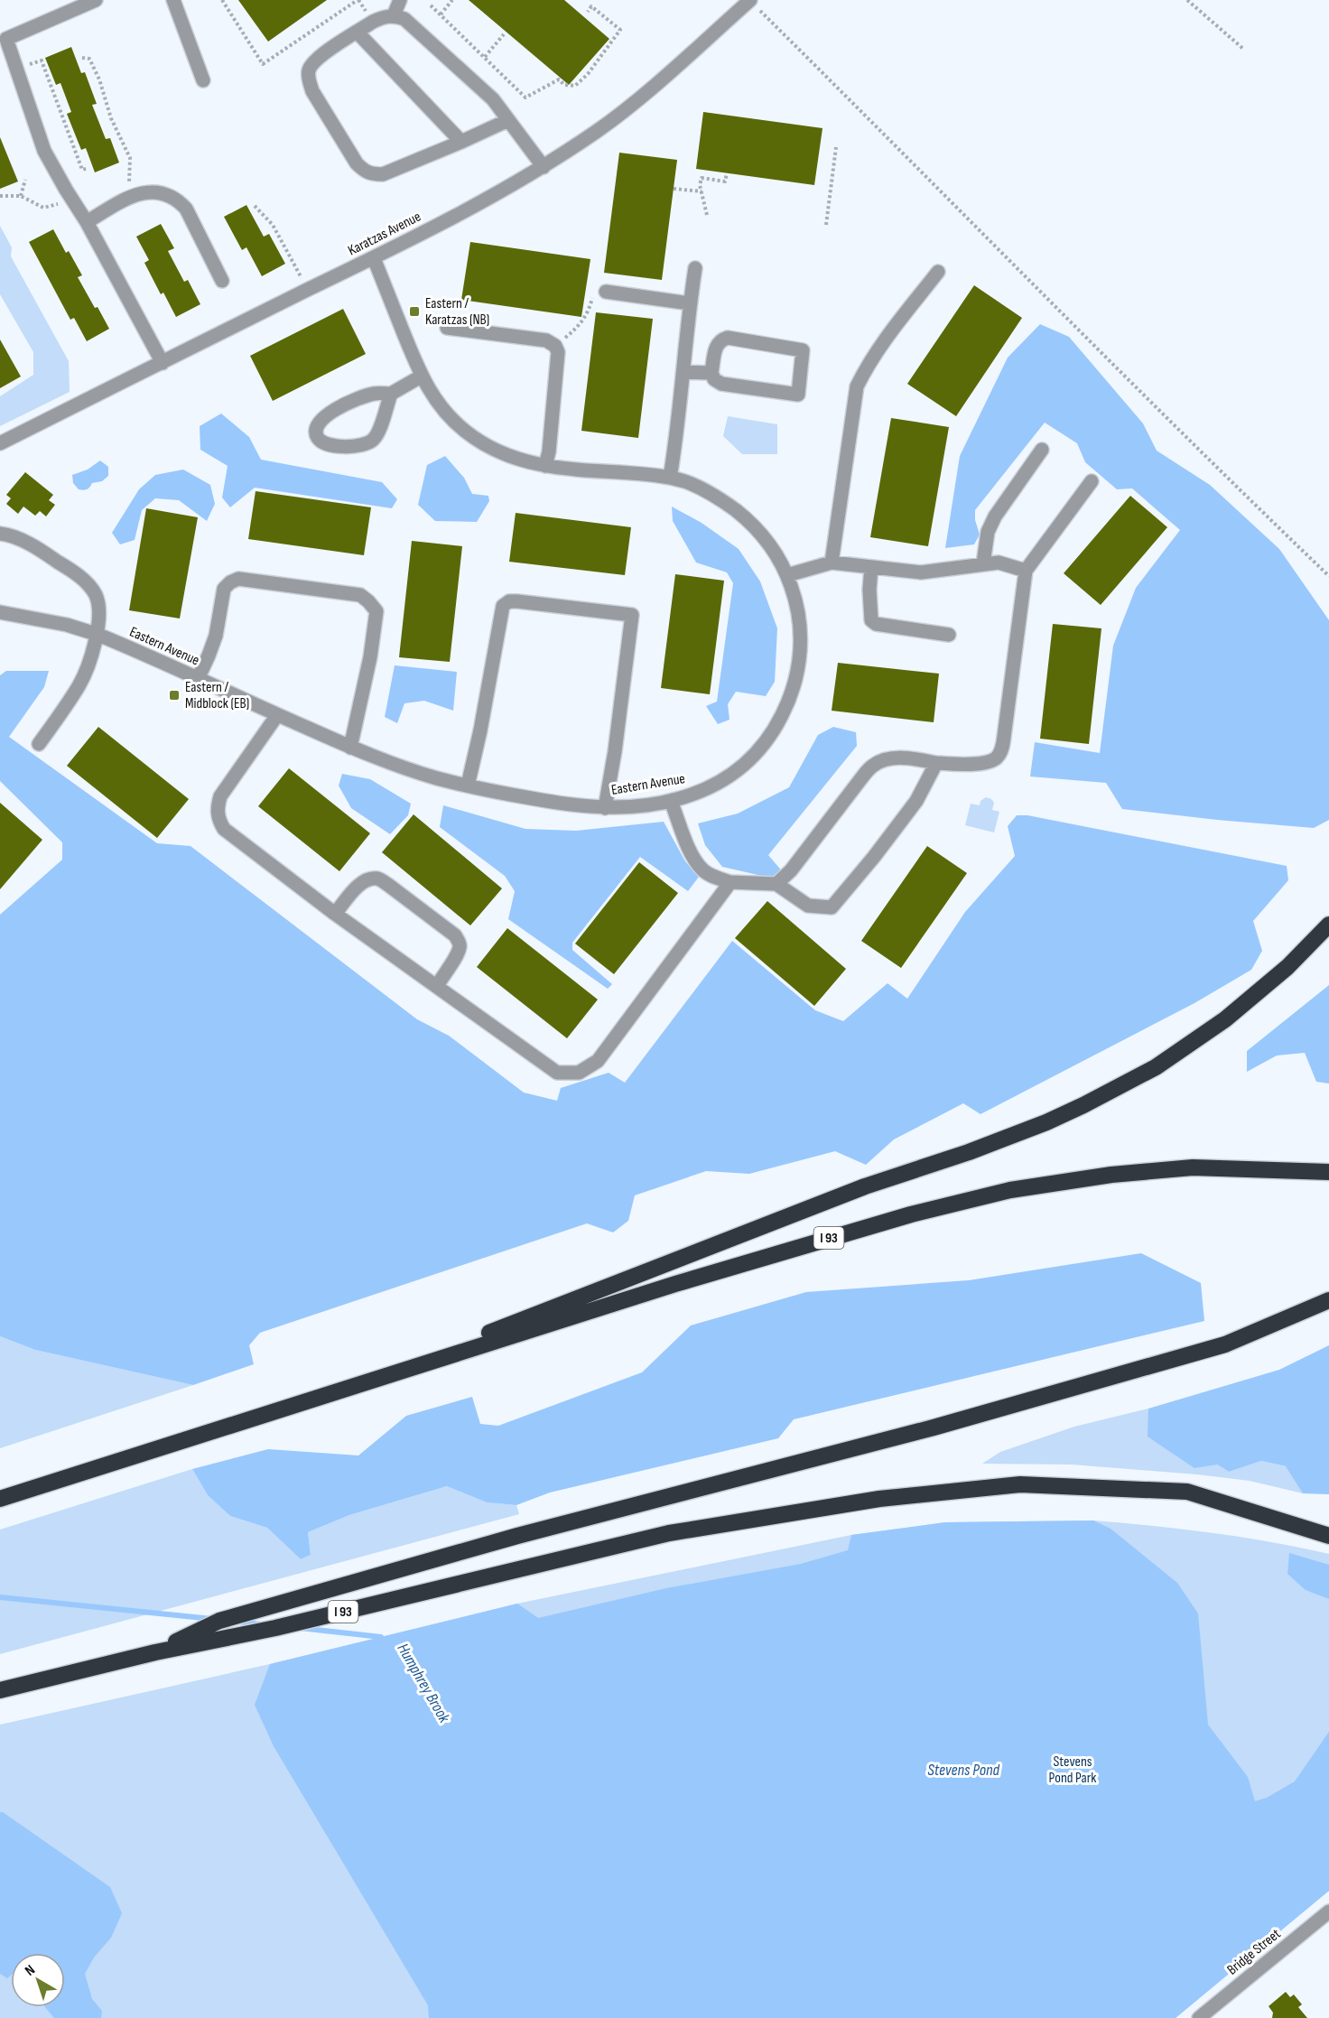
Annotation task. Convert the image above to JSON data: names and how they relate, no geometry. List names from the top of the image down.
{
  "streets": {
    "highway": ["I 93"],
    "street": ["Karatzas Avenue", "Eastern Avenue", "Bridge Street"]
  },
  "crossings": [
    ["Karatzas Avenue", "Eastern Avenue"]
  ],
  "water": ["Humphrey Brook", "Stevens Pond"],
  "parks": ["Stevens Pond Park"],
  "places": {
    "transit": ["Eastern / Karatzas (NB)", "Eastern / Midblock (EB)"]
  },
  "north": "top left"
}
